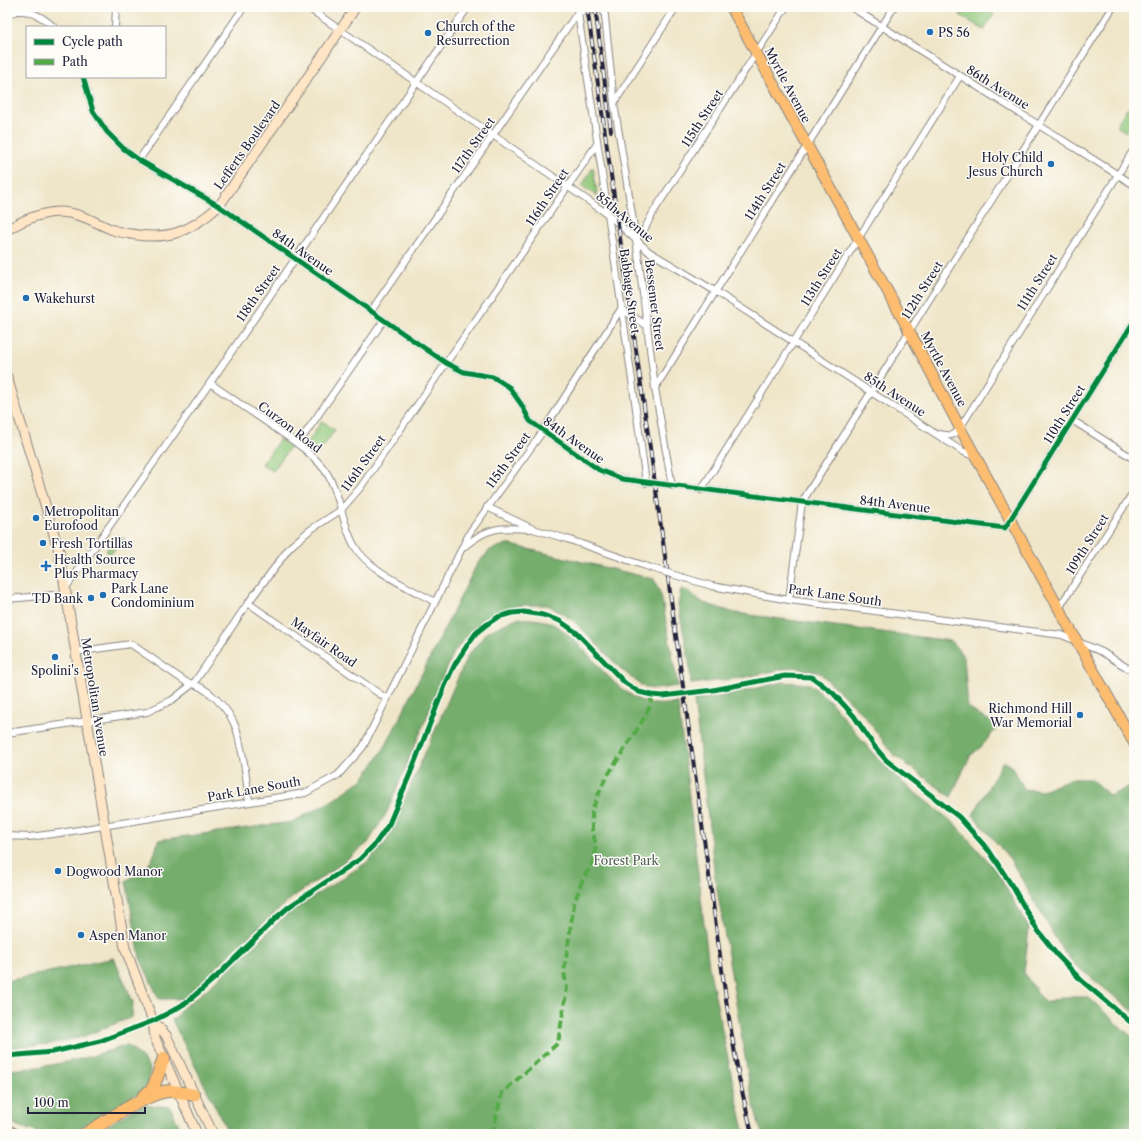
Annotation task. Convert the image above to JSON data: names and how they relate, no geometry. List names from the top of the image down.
{
  "streets": {
    "main road": ["Myrtle Avenue", "Lefferts Boulevard", "Metropolitan Avenue"],
    "street": [
      "86th Avenue",
      "115th Street",
      "117th Street",
      "114th Street",
      "116th Street",
      "85th Avenue",
      "84th Avenue",
      "113th Street",
      "111th Street",
      "112th Street",
      "Babbage Street",
      "118th Street",
      "Bessemer Street",
      "110th Street",
      "Curzon Road",
      "109th Street",
      "Park Lane South",
      "Mayfair Road"
    ]
  },
  "crossings": [
    ["Myrtle Avenue", "115th Street"],
    ["Myrtle Avenue", "114th Street"],
    ["Myrtle Avenue", "85th Avenue"],
    ["Myrtle Avenue", "84th Avenue"],
    ["Myrtle Avenue", "113th Street"],
    ["Myrtle Avenue", "111th Street"],
    ["Myrtle Avenue", "112th Street"],
    ["Myrtle Avenue", "110th Street"],
    ["Myrtle Avenue", "109th Street"],
    ["Myrtle Avenue", "Park Lane South"],
    ["86th Avenue", "114th Street"],
    ["86th Avenue", "113th Street"],
    ["86th Avenue", "111th Street"],
    ["86th Avenue", "112th Street"],
    ["115th Street", "85th Avenue"],
    ["115th Street", "84th Avenue"],
    ["115th Street", "Babbage Street"],
    ["115th Street", "Bessemer Street"],
    ["115th Street", "Park Lane South"],
    ["Lefferts Boulevard", "85th Avenue"],
    ["Lefferts Boulevard", "84th Avenue"],
    ["117th Street", "85th Avenue"],
    ["117th Street", "84th Avenue"],
    ["117th Street", "Babbage Street"],
    ["114th Street", "85th Avenue"],
    ["114th Street", "Bessemer Street"],
    ["116th Street", "85th Avenue"],
    ["116th Street", "84th Avenue"],
    ["116th Street", "Babbage Street"],
    ["116th Street", "Curzon Road"],
    ["116th Street", "Mayfair Road"],
    ["116th Street", "Metropolitan Avenue"],
    ["85th Avenue", "113th Street"],
    ["85th Avenue", "112th Street"],
    ["85th Avenue", "Babbage Street"],
    ["85th Avenue", "118th Street"],
    ["85th Avenue", "Bessemer Street"],
    ["84th Avenue", "113th Street"],
    ["84th Avenue", "112th Street"],
    ["84th Avenue", "Babbage Street"],
    ["84th Avenue", "118th Street"],
    ["84th Avenue", "Bessemer Street"],
    ["84th Avenue", "110th Street"],
    ["112th Street", "Park Lane South"],
    ["118th Street", "Curzon Road"],
    ["118th Street", "Metropolitan Avenue"],
    ["Curzon Road", "Park Lane South"],
    ["Park Lane South", "Mayfair Road"],
    ["Park Lane South", "Metropolitan Avenue"]
  ],
  "parks": ["Forest Park"],
  "places": {
    "other": [
      "PS 56",
      "Church of the Resurrection",
      "Holy Child Jesus Church",
      "Wakehurst",
      "Metropolitan Eurofood",
      "Fresh Tortillas",
      "Park Lane Condominium",
      "TD Bank",
      "Spolini's",
      "Richmond Hill War Memorial",
      "Dogwood Manor",
      "Aspen Manor"
    ],
    "health": ["Health Source Plus Pharmacy"]
  },
  "legend": ["Cycle path", "Path"],
  "scale_bar": "100 m"
}
